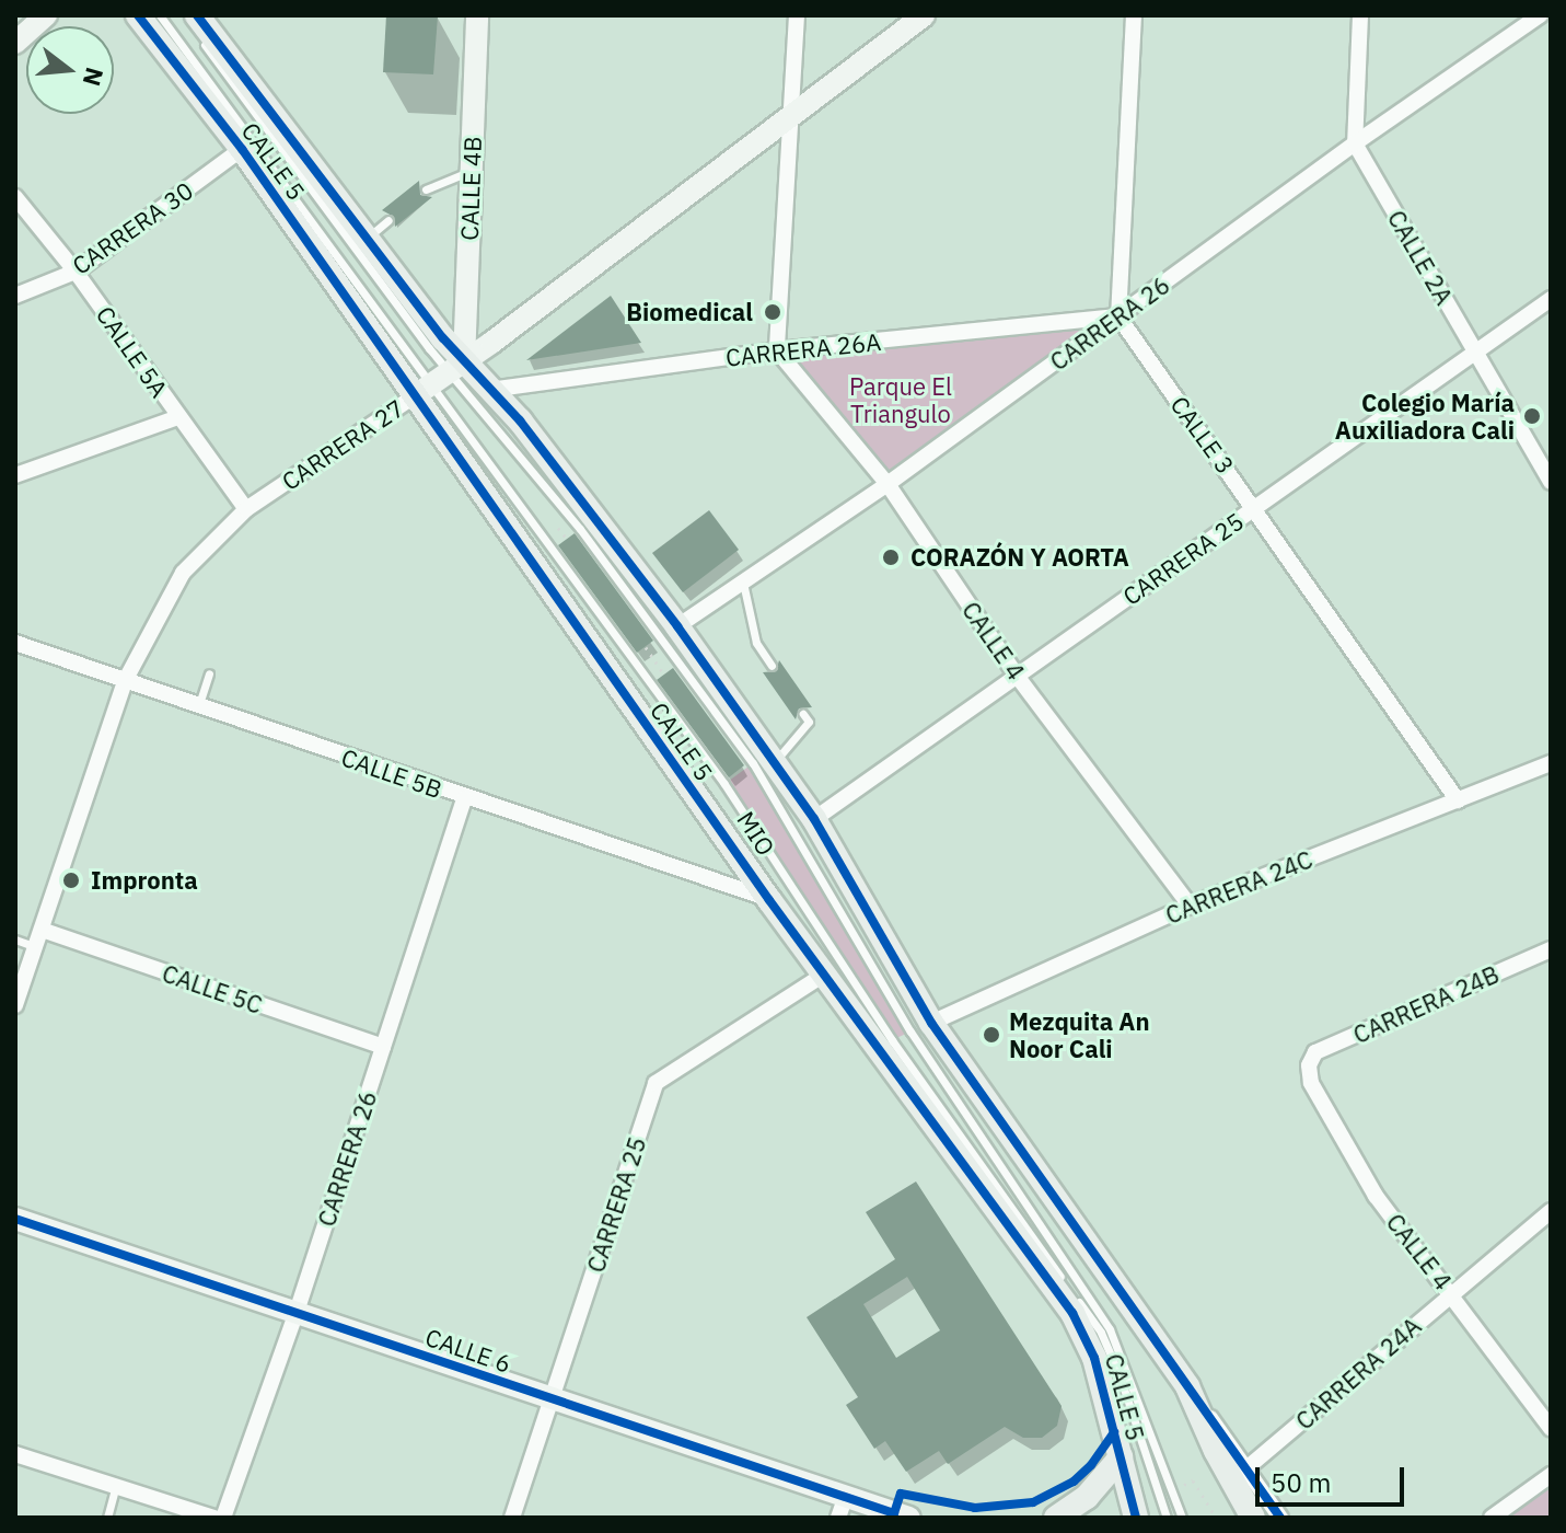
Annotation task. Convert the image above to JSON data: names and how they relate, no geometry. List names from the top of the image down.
{
  "streets": {
    "main road": ["CALLE 5"],
    "street": [
      "CALLE 4B",
      "CARRERA 30",
      "CALLE 2A",
      "CARRERA 26",
      "CARRERA 26A",
      "CALLE 5A",
      "CALLE 3",
      "CARRERA 27",
      "CARRERA 25",
      "CALLE 4",
      "CALLE 5B",
      "CARRERA 24C",
      "CALLE 5C",
      "CARRERA 24B",
      "CALLE 6",
      "CARRERA 24A"
    ],
    "lane": ["MIO"]
  },
  "crossings": [
    ["CALLE 5", "CALLE 4B"],
    ["CALLE 5", "CARRERA 30"],
    ["CALLE 5", "CARRERA 26"],
    ["CALLE 5", "CARRERA 26A"],
    ["CALLE 5", "CARRERA 27"],
    ["CALLE 5", "CARRERA 25"],
    ["CALLE 5", "CALLE 5B"],
    ["CALLE 5", "MIO"],
    ["CALLE 5", "CARRERA 24C"],
    ["CALLE 5", "CARRERA 24A"],
    ["CALLE 4B", "CARRERA 27"],
    ["CALLE 4B", "MIO"],
    ["CARRERA 30", "CALLE 5A"],
    ["CALLE 2A", "CARRERA 26"],
    ["CALLE 2A", "CARRERA 25"],
    ["CARRERA 26", "CARRERA 26A"],
    ["CARRERA 26", "CALLE 3"],
    ["CARRERA 26", "CALLE 4"],
    ["CARRERA 26", "CALLE 5B"],
    ["CARRERA 26", "CALLE 5C"],
    ["CARRERA 26", "CALLE 6"],
    ["CARRERA 26A", "CALLE 3"],
    ["CARRERA 26A", "CALLE 4"],
    ["CALLE 5A", "CARRERA 27"],
    ["CALLE 3", "CARRERA 25"],
    ["CALLE 3", "CARRERA 24C"],
    ["CARRERA 27", "CALLE 5B"],
    ["CARRERA 27", "MIO"],
    ["CARRERA 27", "CALLE 5C"],
    ["CARRERA 25", "CALLE 4"],
    ["CARRERA 25", "CALLE 6"],
    ["CALLE 4", "CARRERA 24C"],
    ["CALLE 4", "CARRERA 24B"],
    ["CALLE 4", "CARRERA 24A"]
  ],
  "parks": ["Parque El Triangulo"],
  "places": [
    "Biomedical",
    "Colegio María Auxiliadora Cali",
    "CORAZÓN Y AORTA",
    "Impronta",
    "Mezquita An Noor Cali"
  ],
  "scale_bar": "50 m",
  "north": "right"
}
